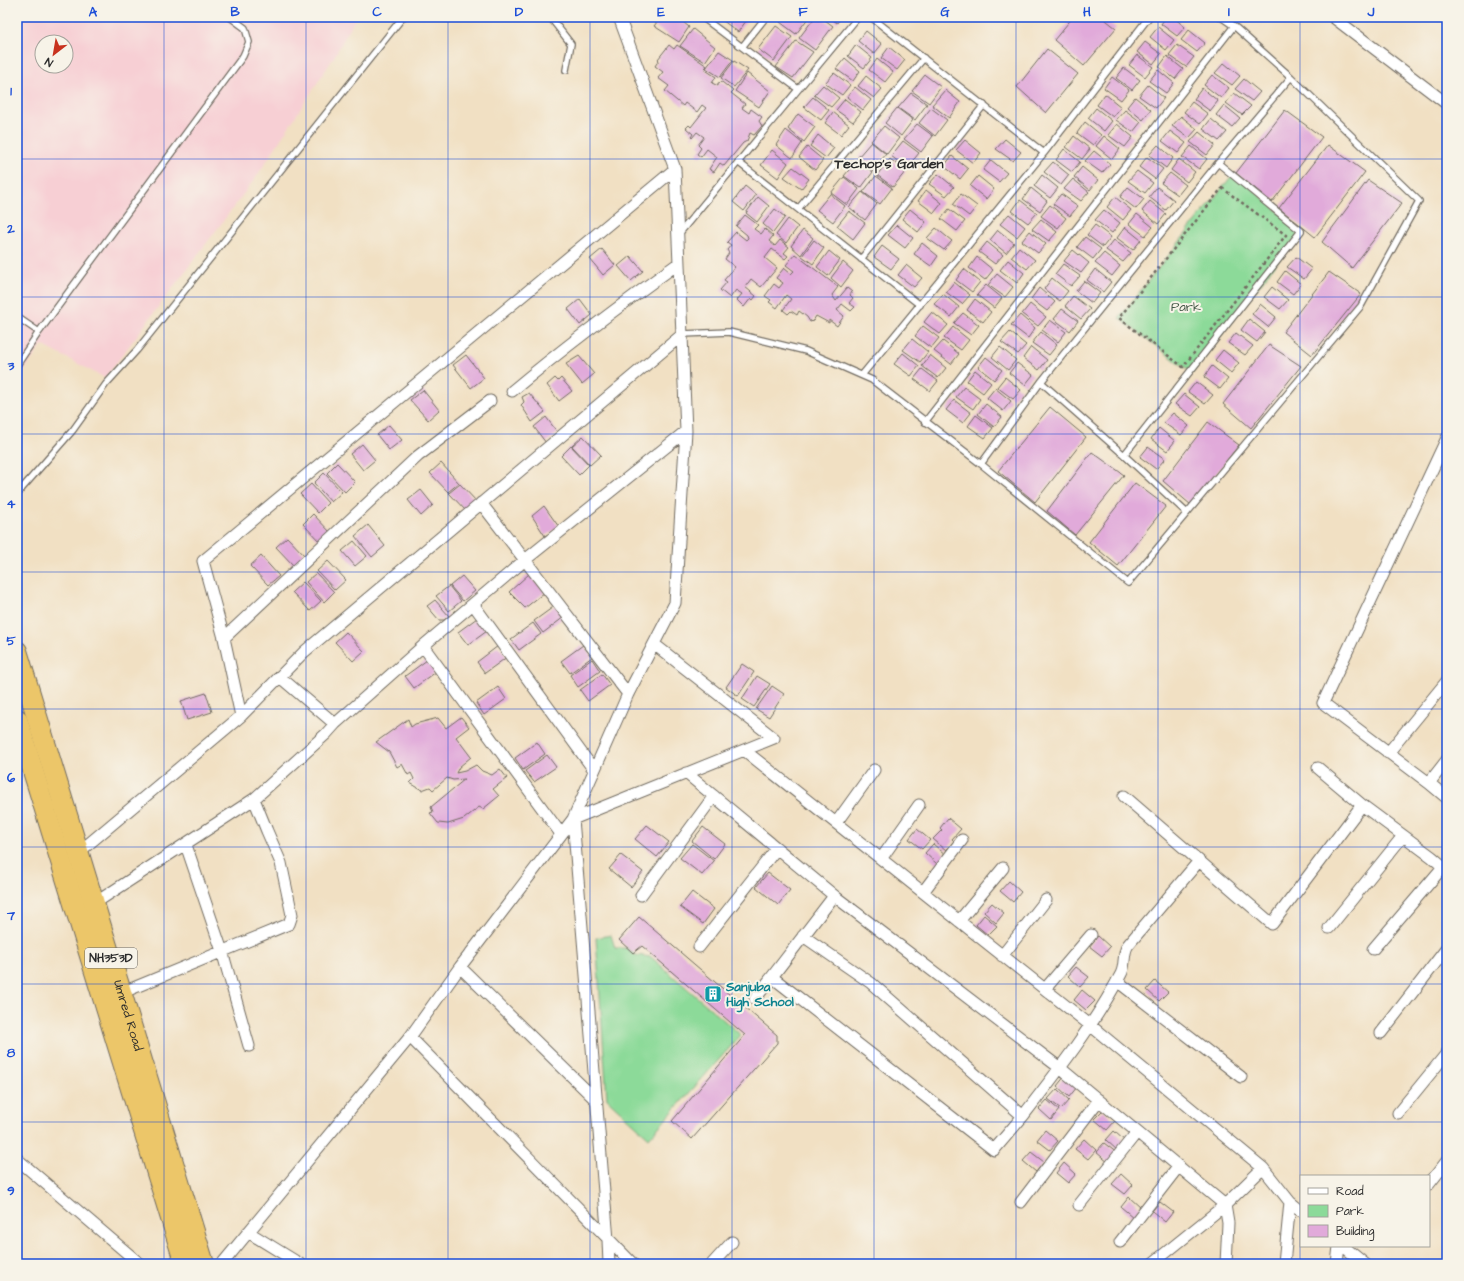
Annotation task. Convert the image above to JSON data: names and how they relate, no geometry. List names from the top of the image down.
{
  "streets": {
    "highway": ["NH353D", "Umred Road"]
  },
  "districts": ["Techop's Garden"],
  "parks": ["Park"],
  "places": {
    "building": ["Sanjuba High School"]
  },
  "legend": ["Road", "Park", "Building"],
  "north": "bottom left",
  "grid": {
    "columns": [
      "A",
      "B",
      "C",
      "D",
      "E",
      "F",
      "G",
      "H",
      "I",
      "J"
    ],
    "rows": [
      "1",
      "2",
      "3",
      "4",
      "5",
      "6",
      "7",
      "8",
      "9"
    ]
  }
}
